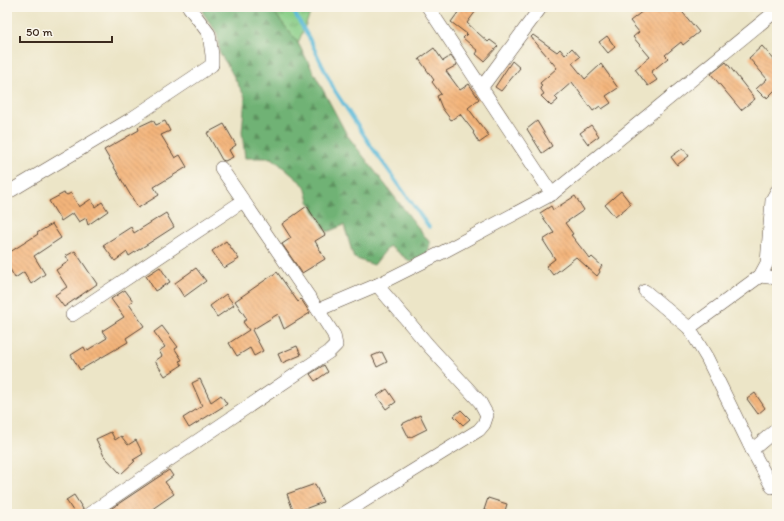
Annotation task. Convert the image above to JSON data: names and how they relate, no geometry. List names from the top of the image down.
{
  "scale_bar": "50 m"
}
